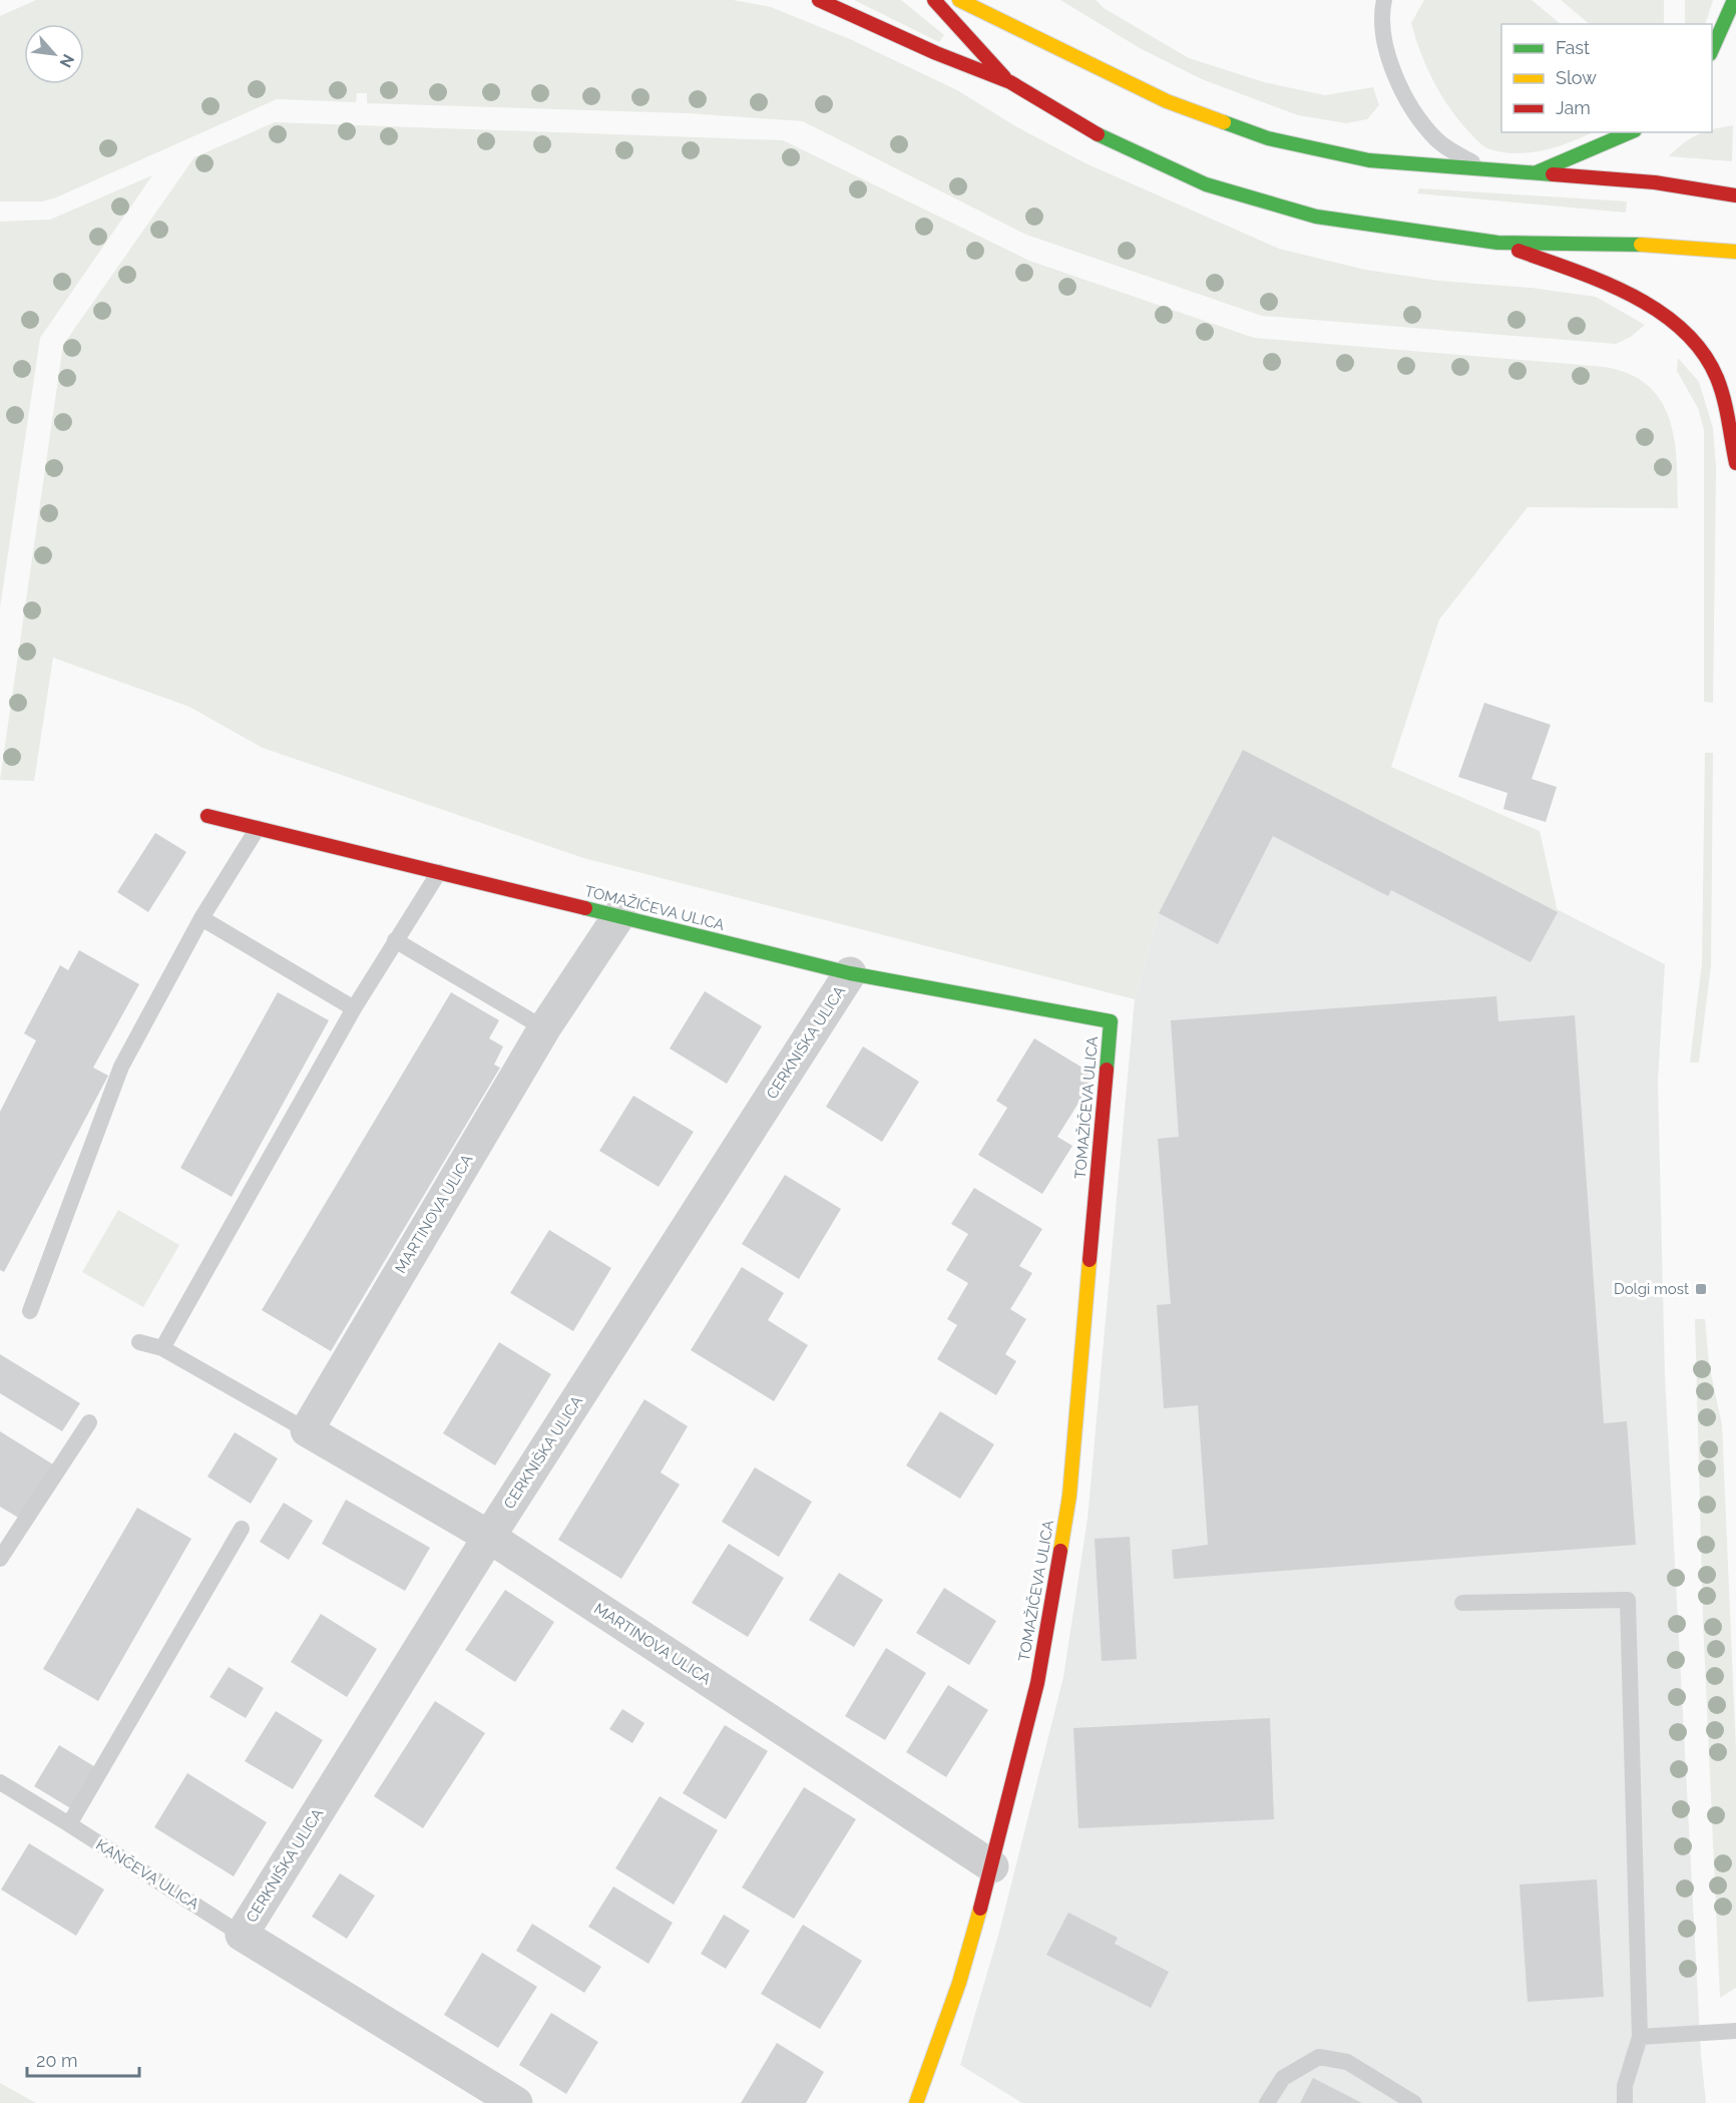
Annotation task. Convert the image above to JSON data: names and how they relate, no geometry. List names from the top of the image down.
{
  "streets": {
    "main road": ["TOMAŽIČEVA ULICA"],
    "street": ["CERKNIŠKA ULICA", "MARTINOVA ULICA", "KANČEVA ULICA"]
  },
  "crossings": [
    ["TOMAŽIČEVA ULICA", "CERKNIŠKA ULICA"],
    ["TOMAŽIČEVA ULICA", "MARTINOVA ULICA"],
    ["CERKNIŠKA ULICA", "MARTINOVA ULICA"],
    ["CERKNIŠKA ULICA", "KANČEVA ULICA"]
  ],
  "places": {
    "transit": ["Dolgi most"]
  },
  "legend": ["Fast", "Slow", "Jam"],
  "scale_bar": "20 m",
  "north": "bottom right"
}
